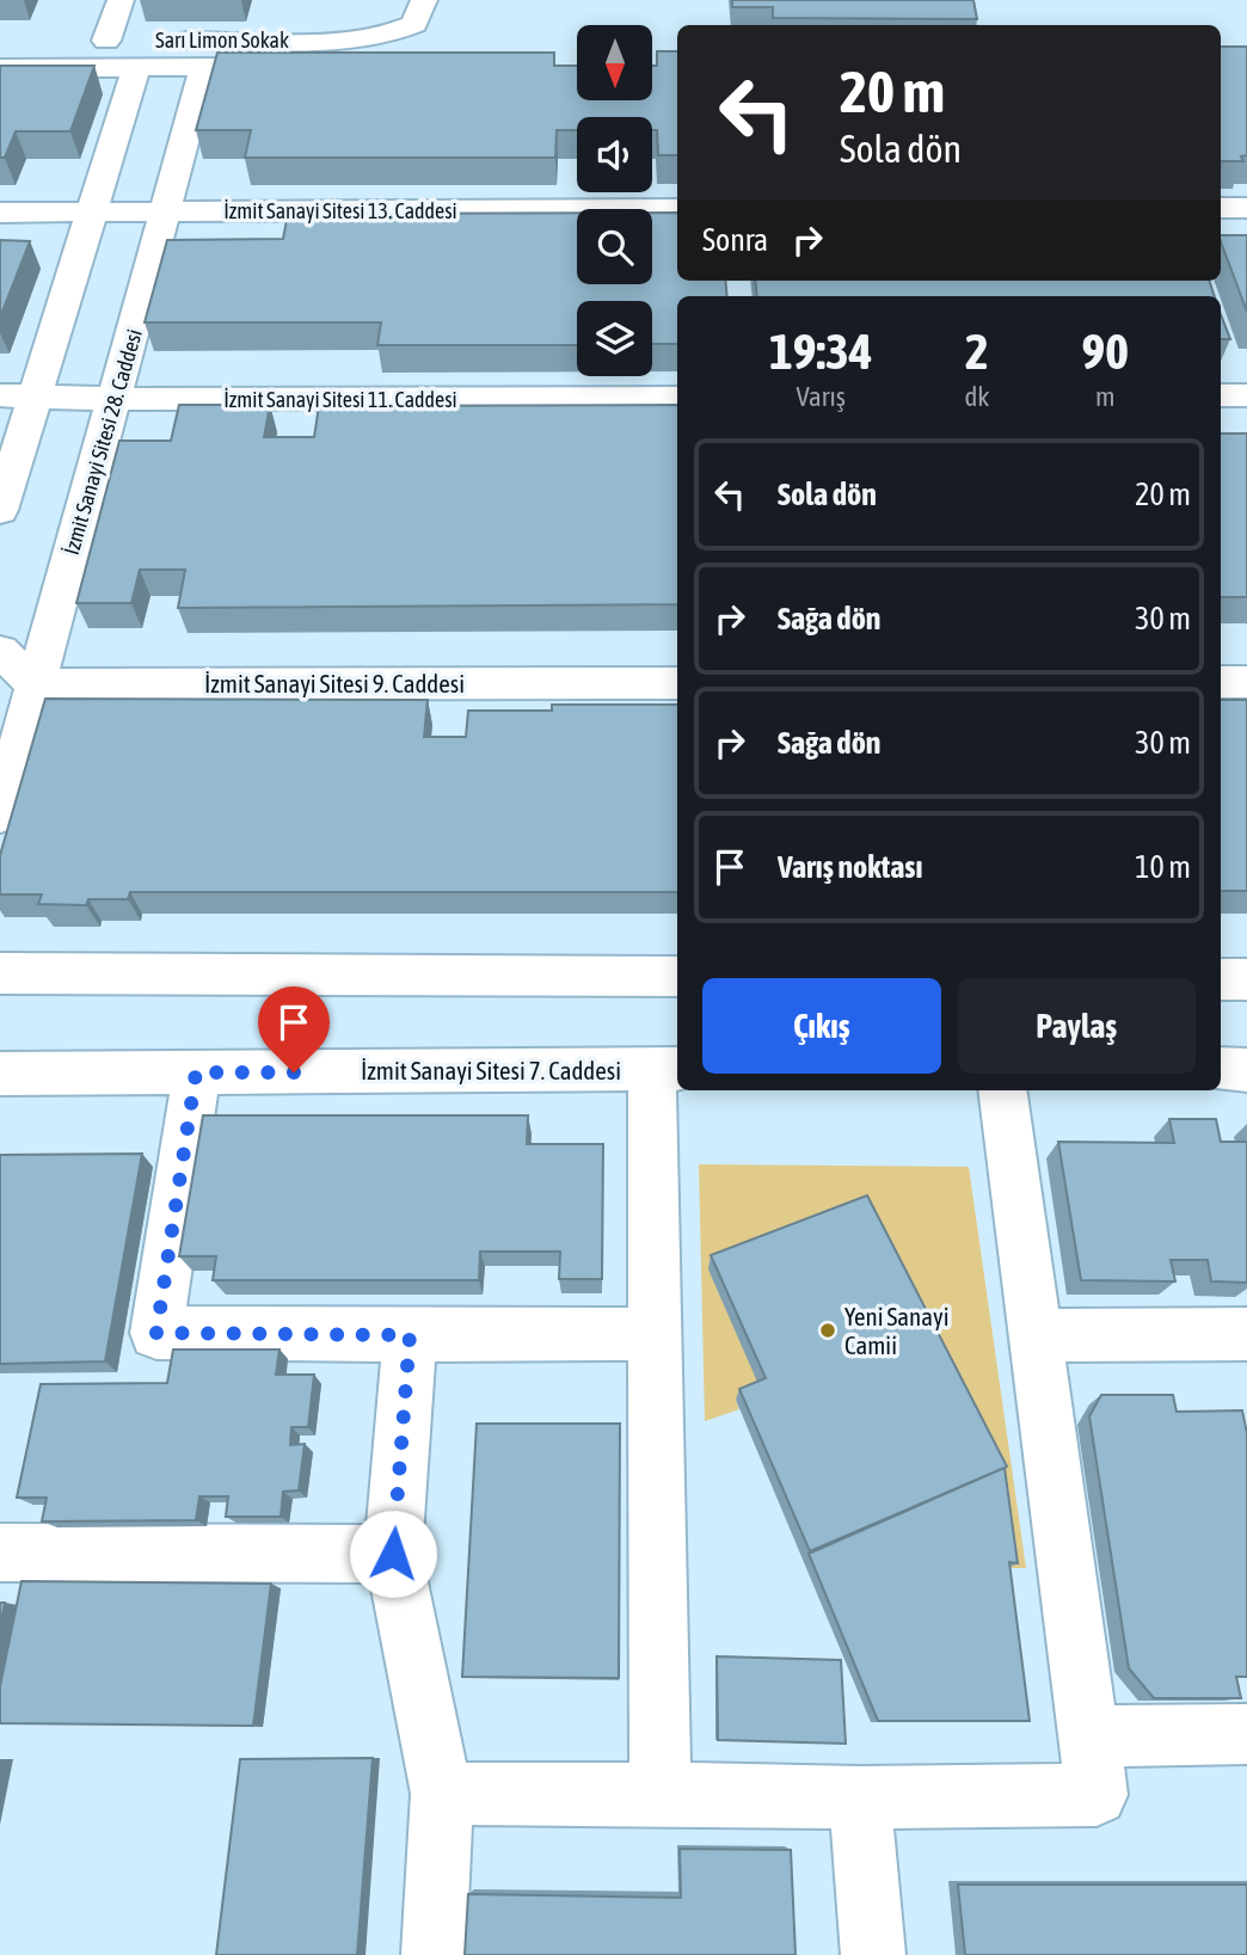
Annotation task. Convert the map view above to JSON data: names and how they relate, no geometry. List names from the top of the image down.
{
  "streets": {
    "street": [
      "Sarı Limon Sokak",
      "İzmit Sanayi Sitesi 13. Caddesi",
      "İzmit Sanayi Sitesi 11. Caddesi",
      "İzmit Sanayi Sitesi 28. Caddesi",
      "İzmit Sanayi Sitesi 9. Caddesi",
      "İzmit Sanayi Sitesi 7. Caddesi"
    ]
  },
  "crossings": [
    ["İzmit Sanayi Sitesi 13. Caddesi", "İzmit Sanayi Sitesi 28. Caddesi"],
    ["İzmit Sanayi Sitesi 11. Caddesi", "İzmit Sanayi Sitesi 28. Caddesi"],
    ["İzmit Sanayi Sitesi 28. Caddesi", "İzmit Sanayi Sitesi 9. Caddesi"]
  ],
  "places": ["Yeni Sanayi Camii"],
  "north": "bottom",
  "page": {
    "turn": ["20 m", "Sola dön"],
    "then": "Sonra",
    "eta": [
      "19:34",
      "Varış",
      "2",
      "dk",
      "90",
      "m"
    ],
    "list": [
      {
        "name": "Sola dön",
        "value": "20 m"
      },
      {
        "name": "Sağa dön",
        "value": "30 m"
      },
      {
        "name": "Sağa dön",
        "value": "30 m"
      },
      {
        "name": "Varış noktası",
        "value": "10 m"
      }
    ],
    "buttons": ["Çıkış", "Paylaş"]
  }
}
